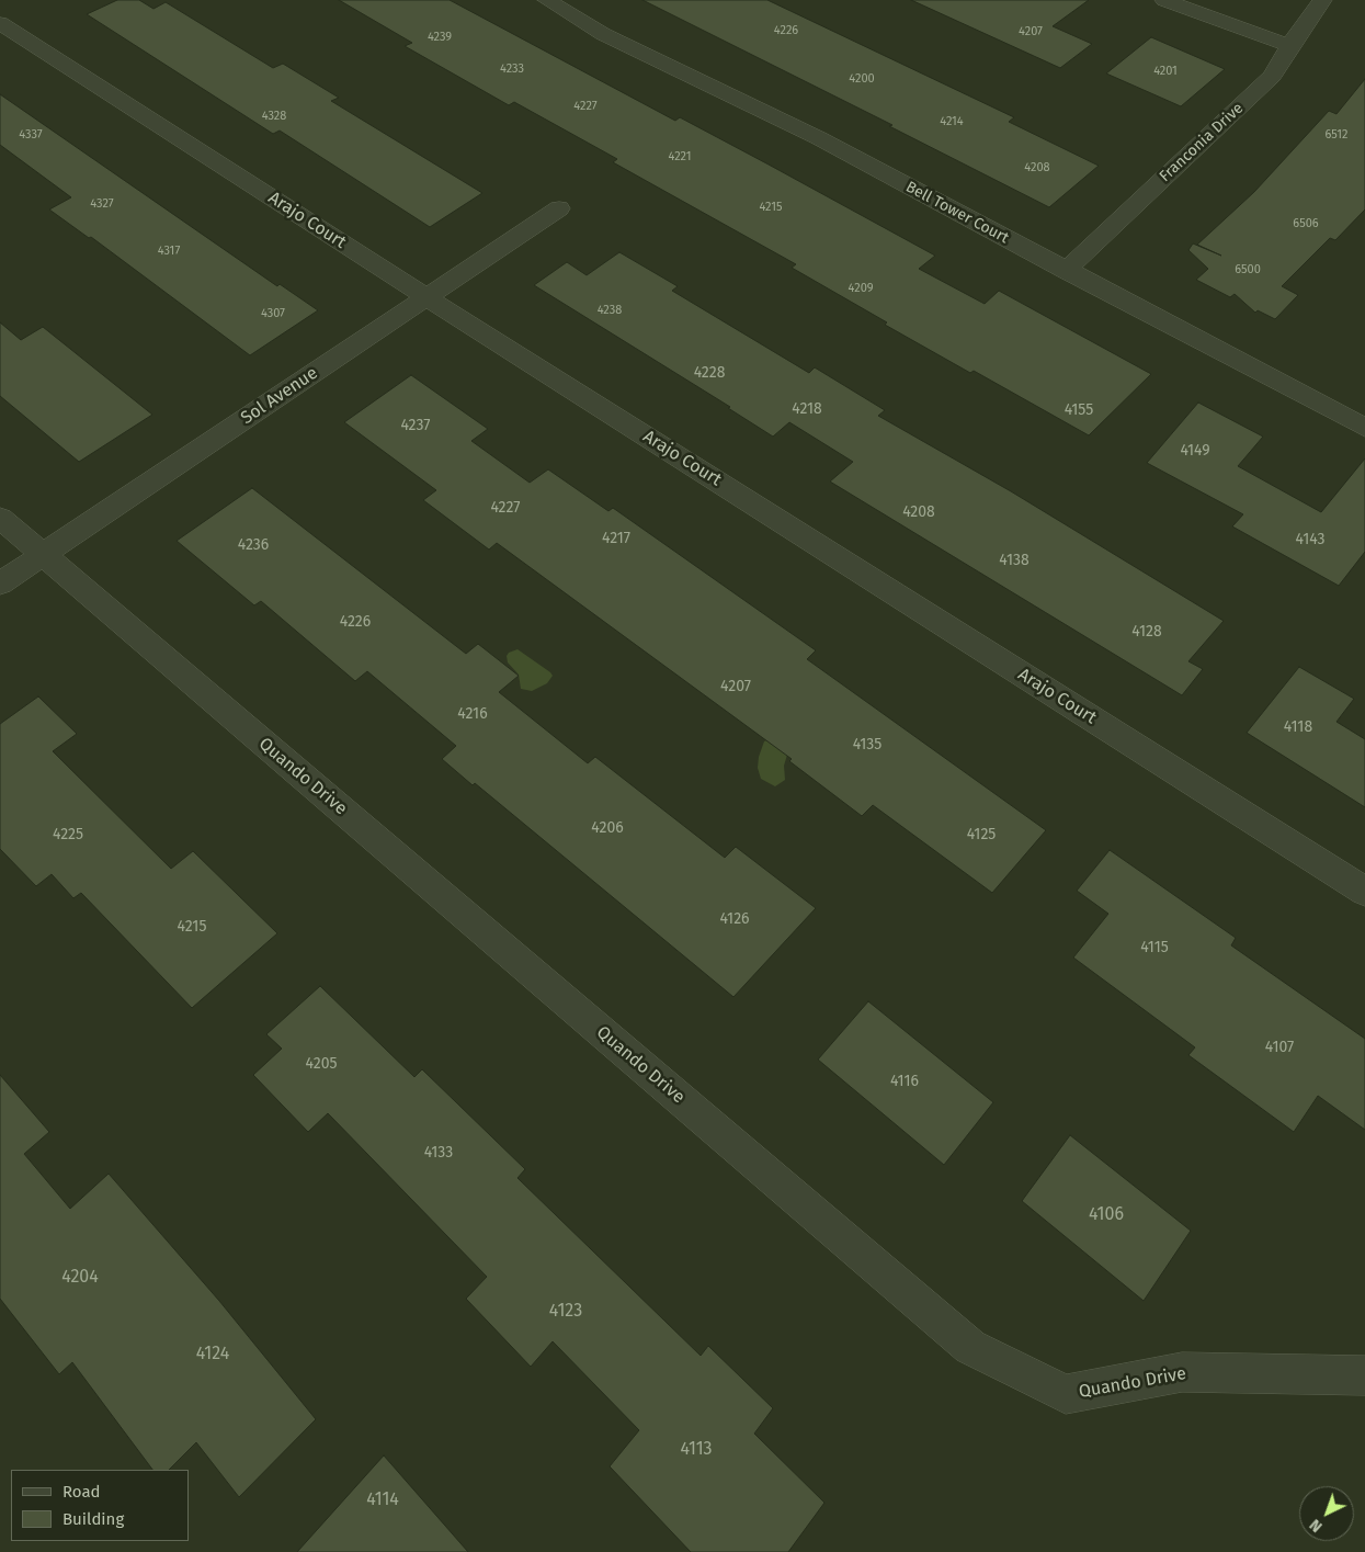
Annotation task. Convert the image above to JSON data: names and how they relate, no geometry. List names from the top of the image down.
{
  "streets": {
    "street": [
      "Franconia Drive",
      "Bell Tower Court",
      "Arajo Court",
      "Sol Avenue",
      "Quando Drive"
    ]
  },
  "crossings": [
    ["Franconia Drive", "Bell Tower Court"],
    ["Arajo Court", "Sol Avenue"],
    ["Sol Avenue", "Quando Drive"]
  ],
  "house_numbers": [
    "4226",
    "4207",
    "4239",
    "4233",
    "4201",
    "4200",
    "4227",
    "4328",
    "4214",
    "4337",
    "6512",
    "4221",
    "4208",
    "4327",
    "4215",
    "6506",
    "4317",
    "6500",
    "4209",
    "4238",
    "4307",
    "4228",
    "4218",
    "4155",
    "4237",
    "4149",
    "4227",
    "4208",
    "4217",
    "4143",
    "4236",
    "4138",
    "4226",
    "4128",
    "4207",
    "4216",
    "4118",
    "4135",
    "4206",
    "4225",
    "4125",
    "4126",
    "4215",
    "4115",
    "4107",
    "4205",
    "4116",
    "4133",
    "4106",
    "4204",
    "4123",
    "4124",
    "4113",
    "4114"
  ],
  "legend": ["Road", "Building"],
  "north": "bottom left"
}
